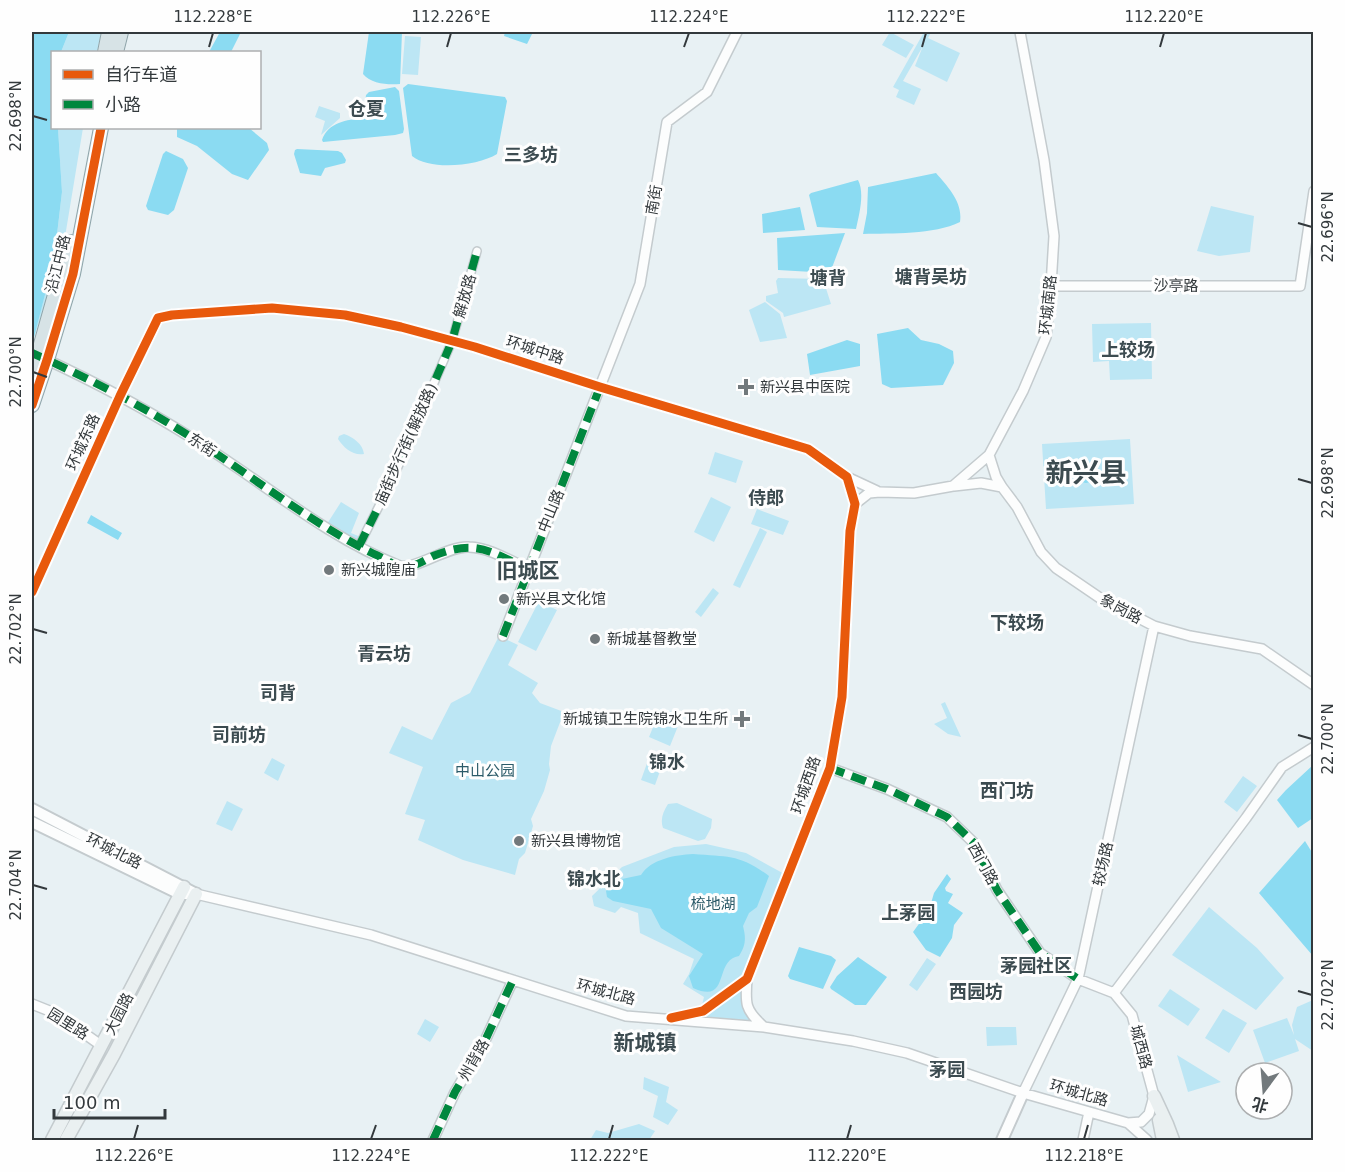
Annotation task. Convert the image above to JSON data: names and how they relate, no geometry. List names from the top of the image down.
{
  "streets": {
    "main road": ["沿江中路", "大园路", "城西路"],
    "street": [
      "南街",
      "沙亭路",
      "解放路",
      "环城南路",
      "环城中路",
      "环城东路",
      "庙街步行街(解放路)",
      "东街",
      "中山路",
      "象岗路",
      "环城西路",
      "环城北路",
      "西门路",
      "较场路",
      "园里路",
      "州背路"
    ]
  },
  "crossings": [
    ["南街", "环城中路"],
    ["南街", "中山路"],
    ["沿江中路", "东街"],
    ["沙亭路", "环城南路"],
    ["解放路", "环城中路"],
    ["解放路", "庙街步行街(解放路)"],
    ["环城南路", "象岗路"],
    ["环城中路", "环城东路"],
    ["环城中路", "庙街步行街(解放路)"],
    ["环城中路", "中山路"],
    ["环城东路", "东街"],
    ["庙街步行街(解放路)", "东街"],
    ["东街", "中山路"],
    ["象岗路", "较场路"],
    ["环城西路", "环城北路"],
    ["环城西路", "西门路"],
    ["环城北路", "较场路"],
    ["环城北路", "大园路"],
    ["环城北路", "州背路"],
    ["西门路", "较场路"],
    ["西门路", "城西路"],
    ["较场路", "城西路"],
    ["大园路", "园里路"]
  ],
  "districts": [
    "仓夏",
    "三多坊",
    "塘背吴坊",
    "塘背",
    "上较场",
    "新兴县",
    "侍郎",
    "旧城区",
    "下较场",
    "青云坊",
    "司背",
    "司前坊",
    "锦水",
    "西门坊",
    "锦水北",
    "上茅园",
    "茅园社区",
    "西园坊",
    "新城镇",
    "茅园"
  ],
  "parks": ["中山公园", "梳地湖"],
  "places": {
    "health": ["新兴县中医院", "新城镇卫生院锦水卫生所"],
    "other": [
      "新兴城隍庙",
      "新兴县文化馆",
      "新城基督教堂",
      "新兴县博物馆"
    ]
  },
  "legend": ["自行车道", "小路"],
  "scale_bar": "100 m",
  "north": "bottom",
  "coordinates": [
    "112.228°E",
    "112.226°E",
    "112.224°E",
    "112.222°E",
    "112.220°E",
    "22.698°N",
    "22.696°N",
    "22.700°N",
    "22.702°N",
    "22.704°N",
    "112.218°E"
  ]
}
